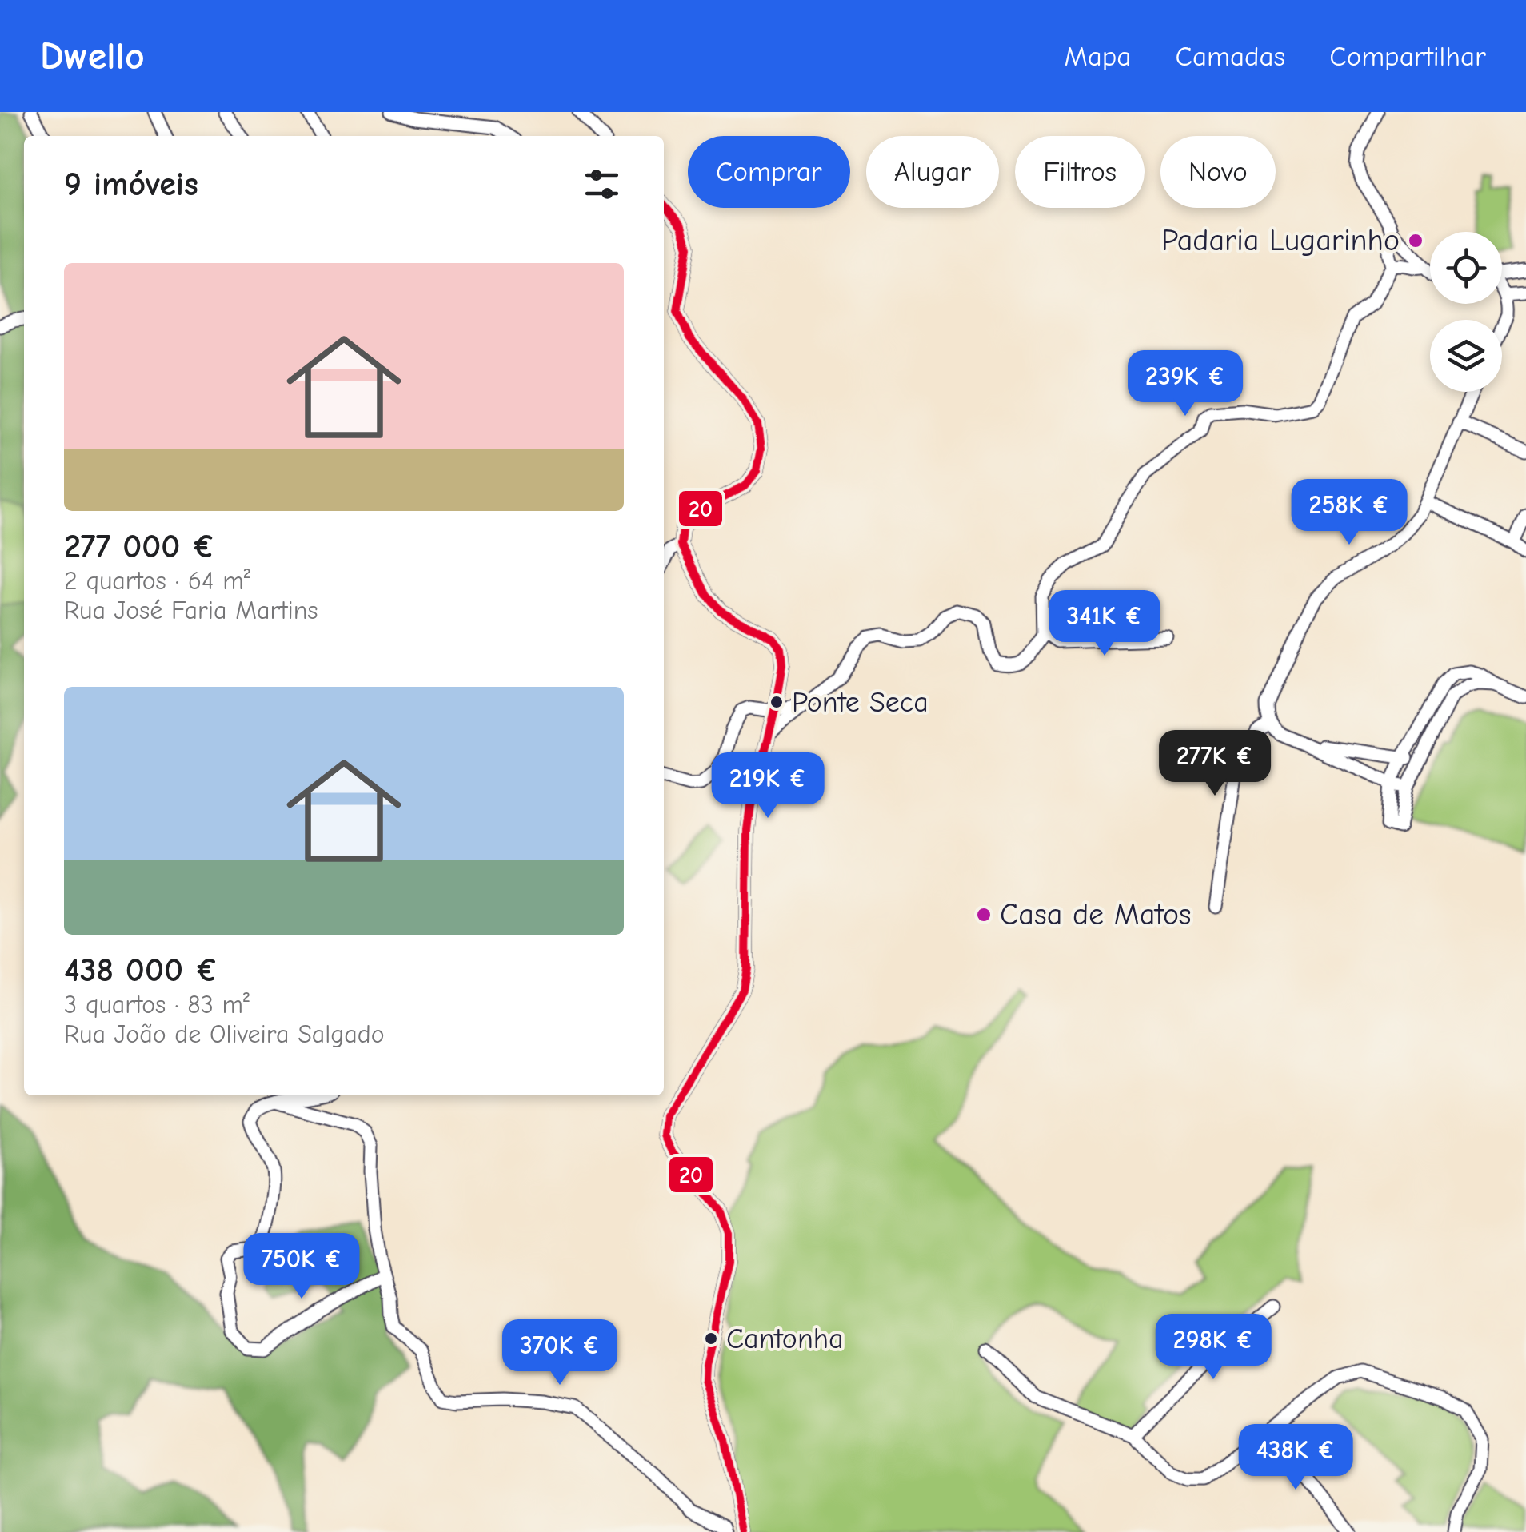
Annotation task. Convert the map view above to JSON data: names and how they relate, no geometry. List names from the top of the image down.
{
  "places": [
    "Padaria Lugarinho",
    "Ponte Seca",
    "Casa de Matos",
    "Cantonha"
  ],
  "lines": ["transit line 20"],
  "page": {
    "header": "Dwello",
    "nav": ["Mapa", "Camadas", "Compartilhar"],
    "chip": [
      "Comprar",
      "Alugar",
      "Filtros",
      "Novo"
    ],
    "heading": "9 imóveis",
    "list": [
      {
        "name": "277 000 €",
        "note": "2 quartos · 64 m² · Rua José Faria Martins"
      },
      {
        "name": "438 000 €",
        "note": "3 quartos · 83 m² · Rua João de Oliveira Salgado"
      }
    ],
    "price": [
      "239K €",
      "258K €",
      "341K €",
      "277K €",
      "219K €",
      "750K €",
      "298K €",
      "370K €",
      "438K €"
    ]
  }
}
